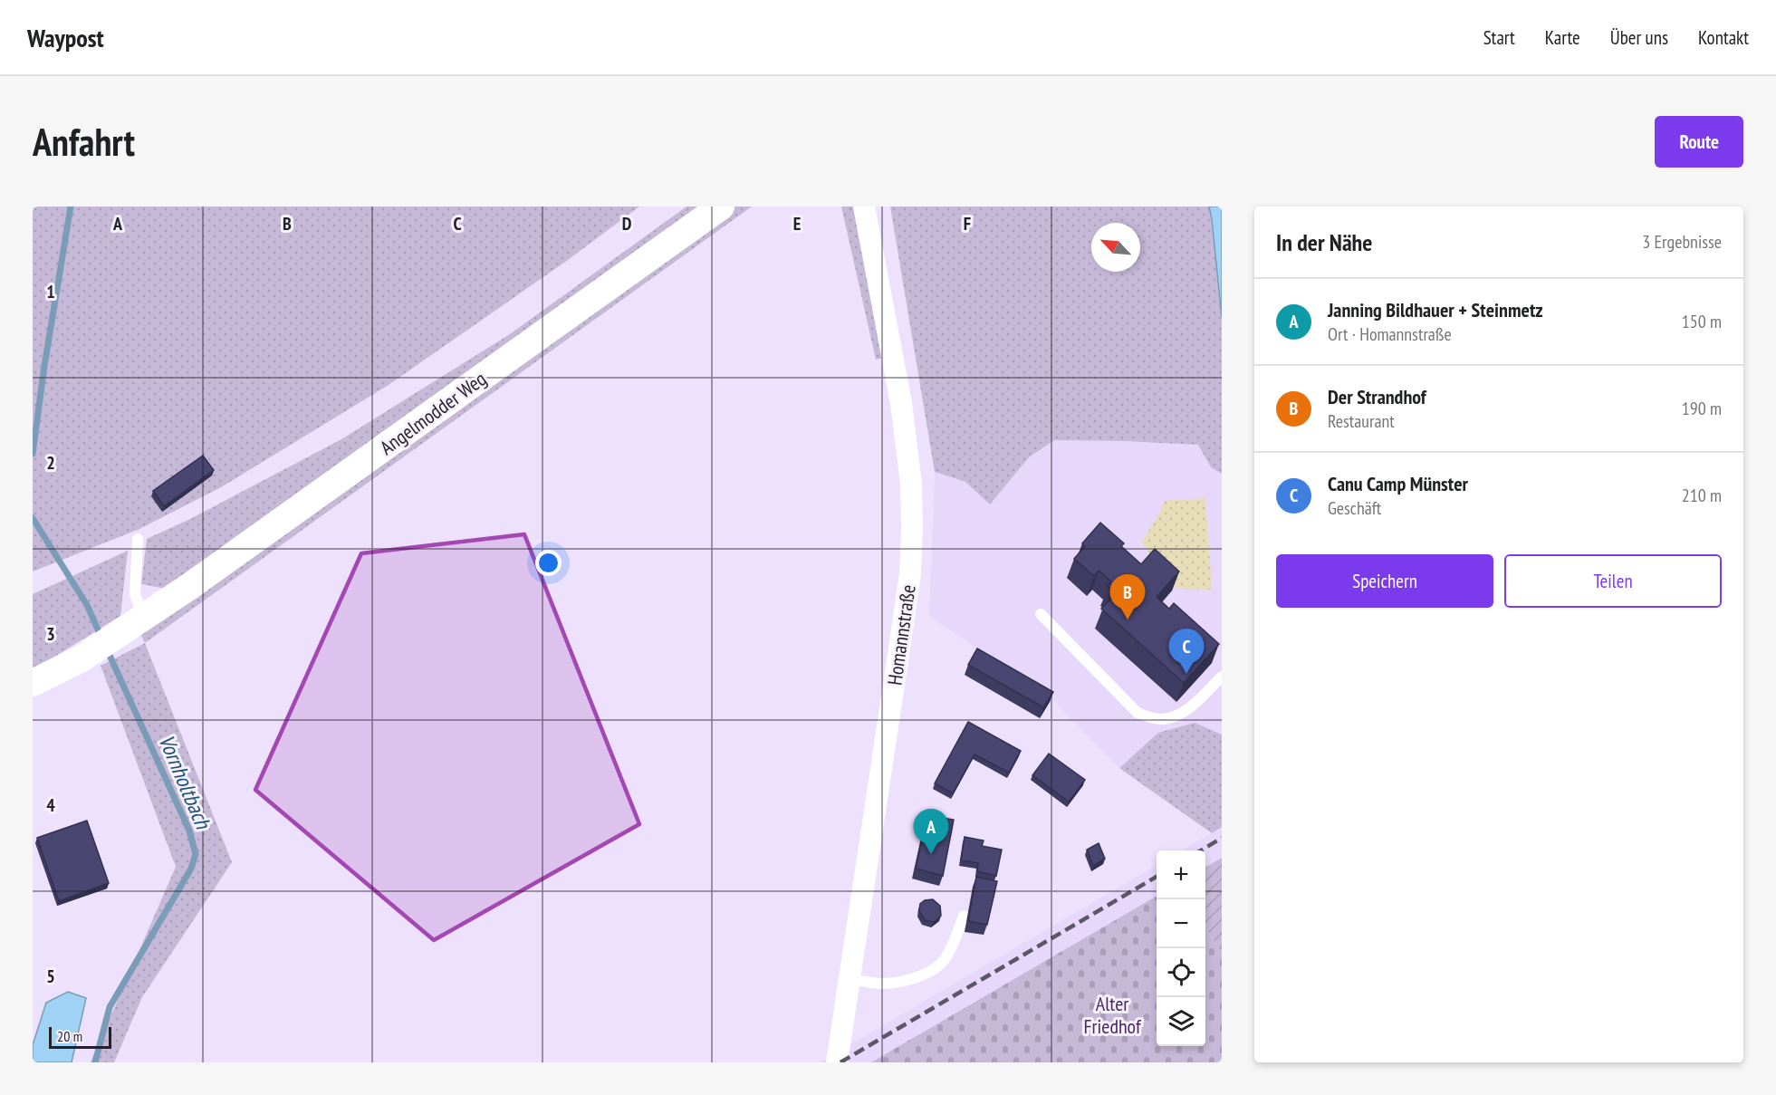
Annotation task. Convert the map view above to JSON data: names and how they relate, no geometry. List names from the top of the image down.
{
  "streets": {
    "street": ["Angelmodder Weg", "Homannstraße"]
  },
  "water": ["Vornholtbach"],
  "parks": ["Alter Friedhof"],
  "scale_bar": "20 m",
  "north": "top left",
  "page": {
    "header": "Waypost",
    "nav": [
      "Start",
      "Karte",
      "Über uns",
      "Kontakt"
    ],
    "buttons": [
      "Route",
      ["Speichern", "Teilen"]
    ],
    "title": "Anfahrt",
    "heading": ["In der Nähe", "3 Ergebnisse"],
    "list": [
      {
        "mark": "A",
        "name": "Janning Bildhauer + Steinmetz",
        "note": "Ort · Homannstraße",
        "value": "150 m"
      },
      {
        "mark": "B",
        "name": "Der Strandhof",
        "note": "Restaurant",
        "value": "190 m"
      },
      {
        "mark": "C",
        "name": "Canu Camp Münster",
        "note": "Geschäft",
        "value": "210 m"
      }
    ],
    "pins": ["B", "C", "A"],
    "map_buttons": ["+", "−"],
    "scale": "20 m"
  },
  "grid": {
    "columns": [
      "A",
      "B",
      "C",
      "D",
      "E",
      "F"
    ],
    "rows": [
      "1",
      "2",
      "3",
      "4",
      "5"
    ]
  }
}
